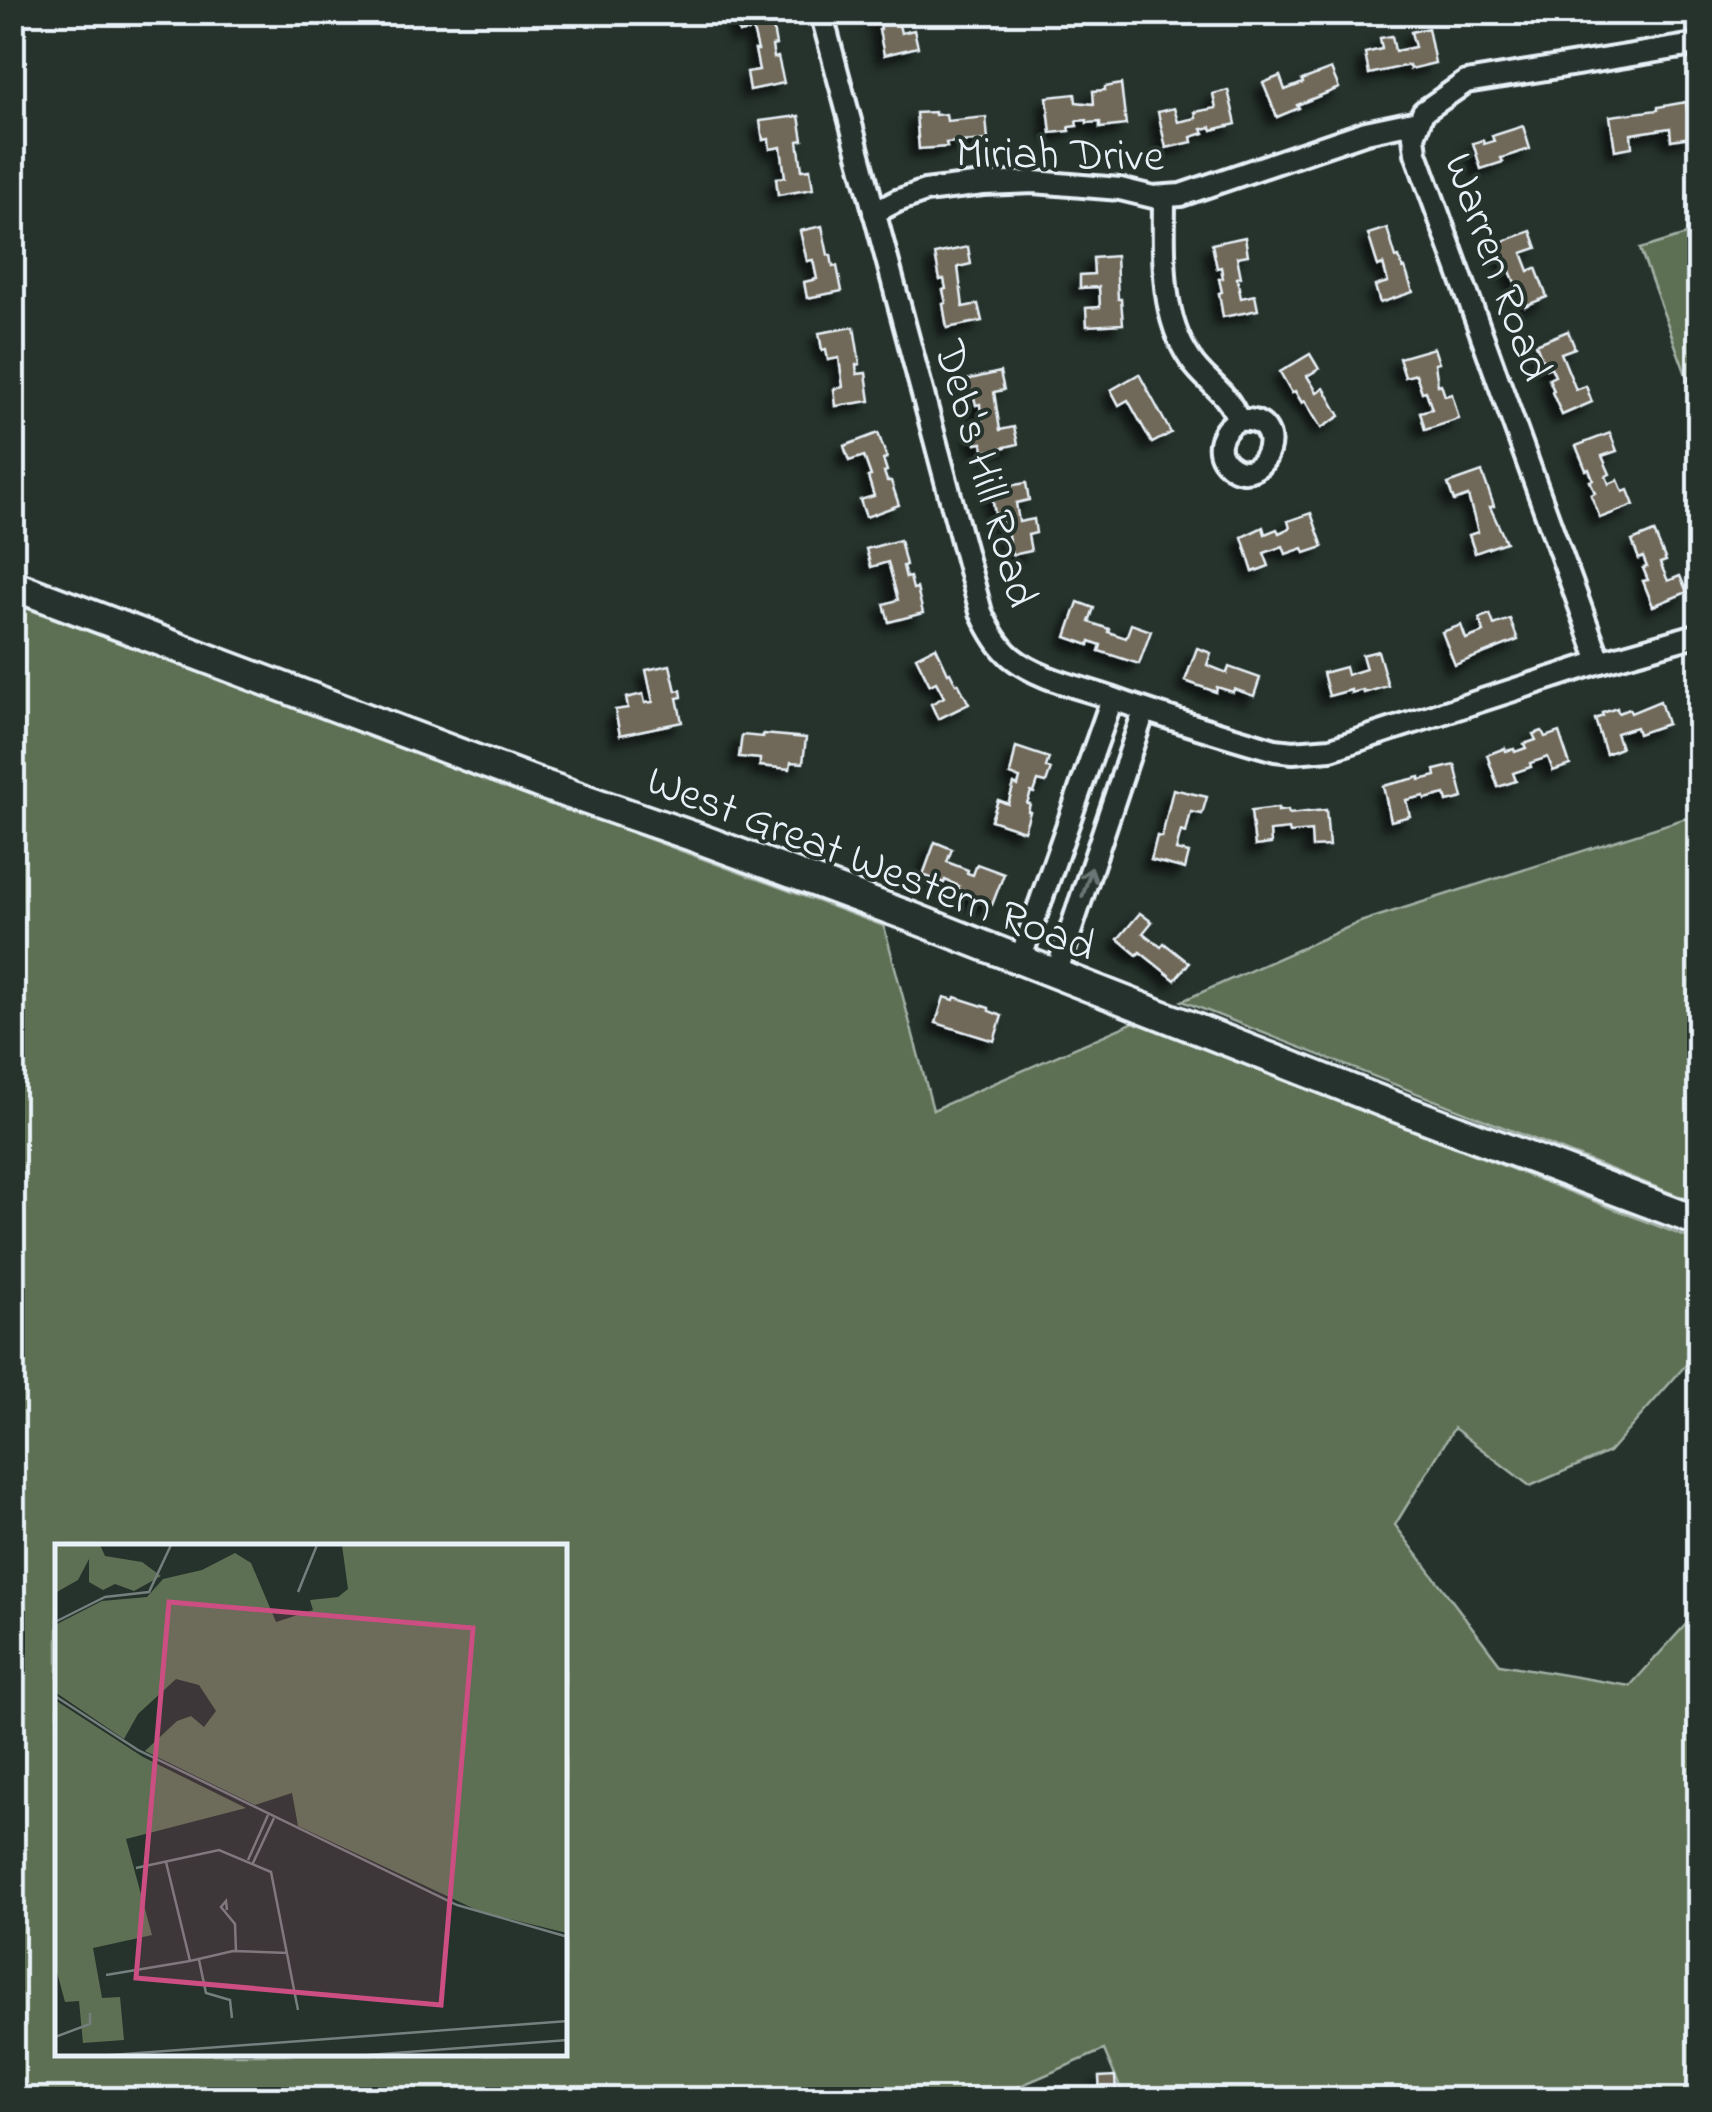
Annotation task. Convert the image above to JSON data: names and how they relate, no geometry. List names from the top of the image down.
{
  "streets": {
    "street": [
      "Miriah Drive",
      "Warren Road",
      "Deb's Hill Road",
      "West Great Western Road"
    ]
  },
  "crossings": [
    ["Miriah Drive", "Warren Road"],
    ["Miriah Drive", "Deb's Hill Road"],
    ["Warren Road", "Deb's Hill Road"]
  ]
}
